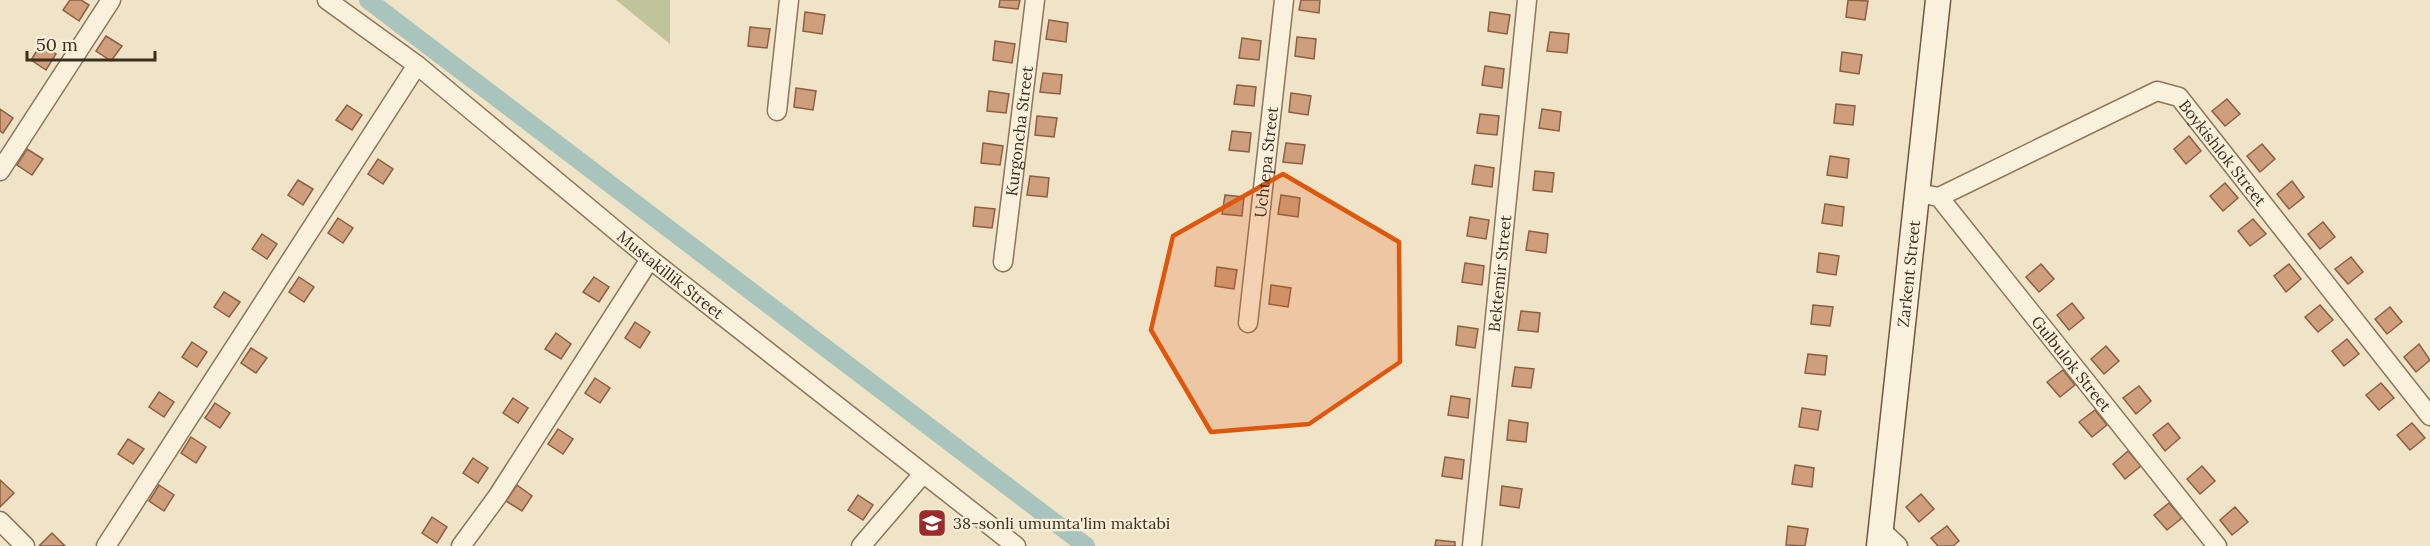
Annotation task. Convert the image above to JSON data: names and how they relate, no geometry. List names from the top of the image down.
{
  "streets": {
    "main road": ["Zarkent Street"],
    "street": [
      "Kurgoncha Street",
      "Boykishlok Street",
      "Uchtepa Street",
      "Bektemir Street",
      "Mustakillik Street",
      "Gulbulok Street"
    ]
  },
  "crossings": [
    ["Boykishlok Street", "Zarkent Street"],
    ["Boykishlok Street", "Gulbulok Street"],
    ["Zarkent Street", "Gulbulok Street"]
  ],
  "places": {
    "school or university": ["38-sonli umumta'lim maktabi"]
  },
  "scale_bar": "50 m"
}
